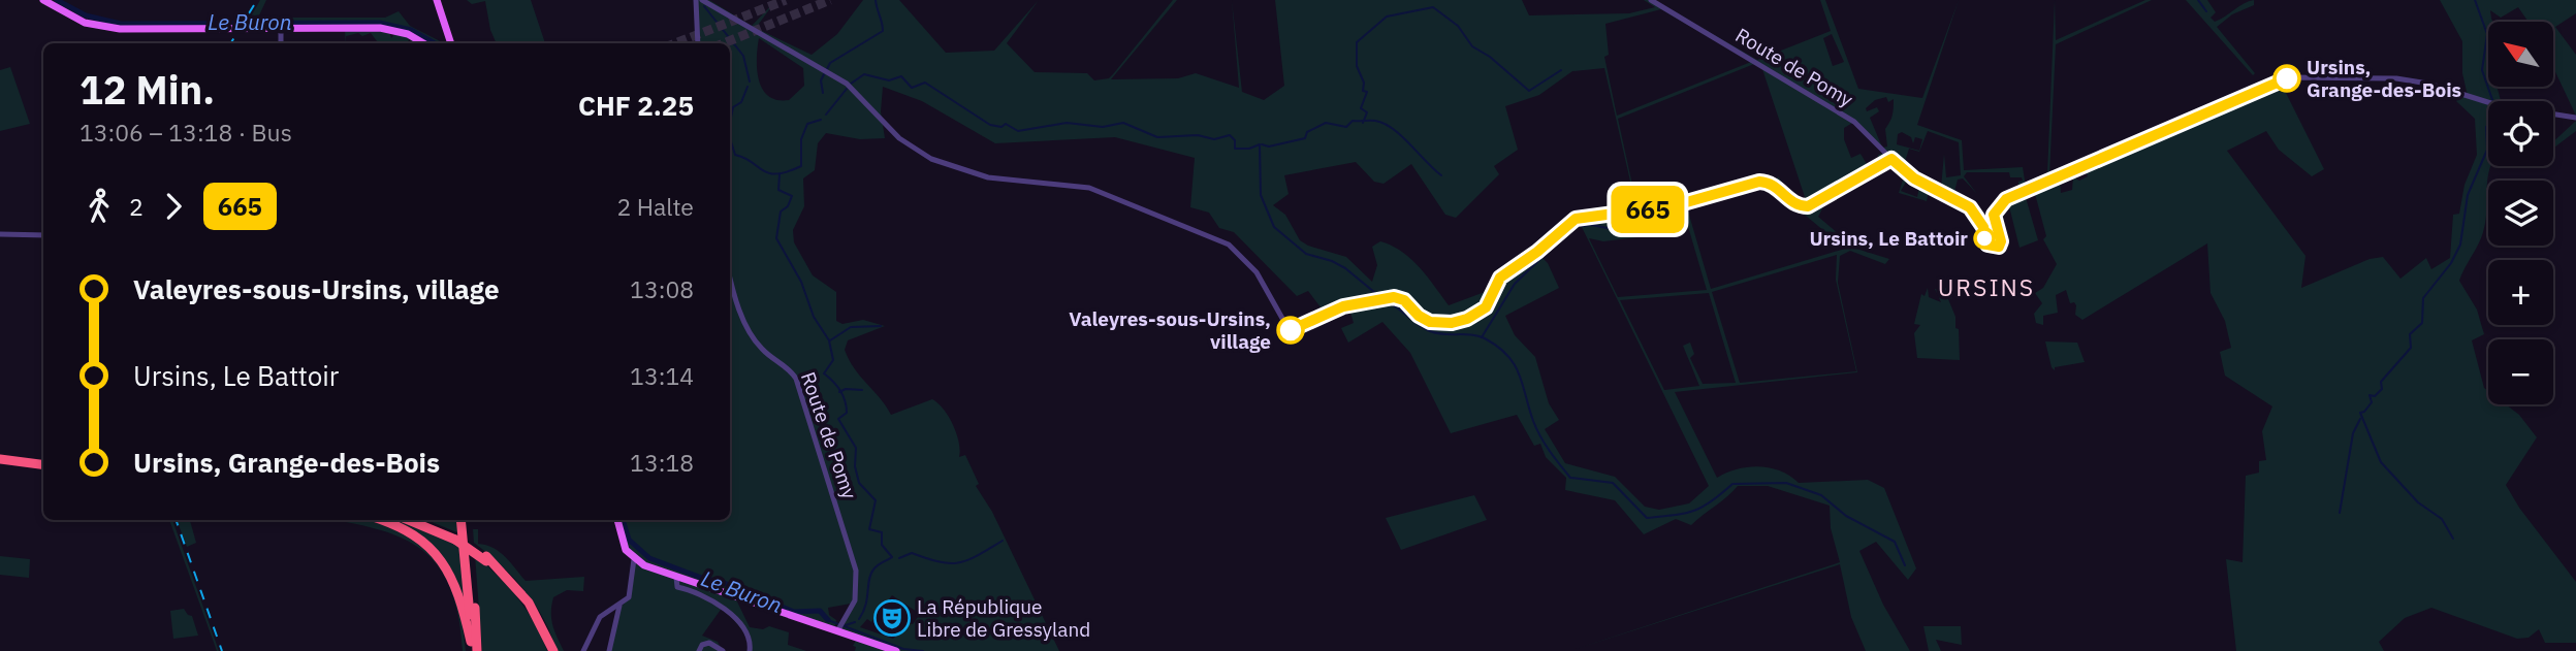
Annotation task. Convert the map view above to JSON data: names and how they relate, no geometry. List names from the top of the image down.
{
  "streets": {
    "street": ["Route de Pomy"]
  },
  "districts": ["URSINS"],
  "water": ["Le Buron"],
  "places": {
    "other": ["Ursins, Grange-des-Bois", "Ursins, Le Battoir", "Valeyres-sous-Ursins, village"],
    "theatre": ["La République Libre de Gressyland"]
  },
  "lines": ["bus line 665"],
  "north": "top left",
  "page": {
    "on_map": "665",
    "map_buttons": ["+", "−"],
    "heading": ["12 Min.", "13:06 – 13:18 · Bus", "CHF 2.25"],
    "legs": ["2", "665", "2 Halte"],
    "list": [
      {
        "name": "Valeyres-sous-Ursins, village",
        "value": "13:08"
      },
      {
        "name": "Ursins, Le Battoir",
        "value": "13:14"
      },
      {
        "name": "Ursins, Grange-des-Bois",
        "value": "13:18"
      }
    ]
  }
}
